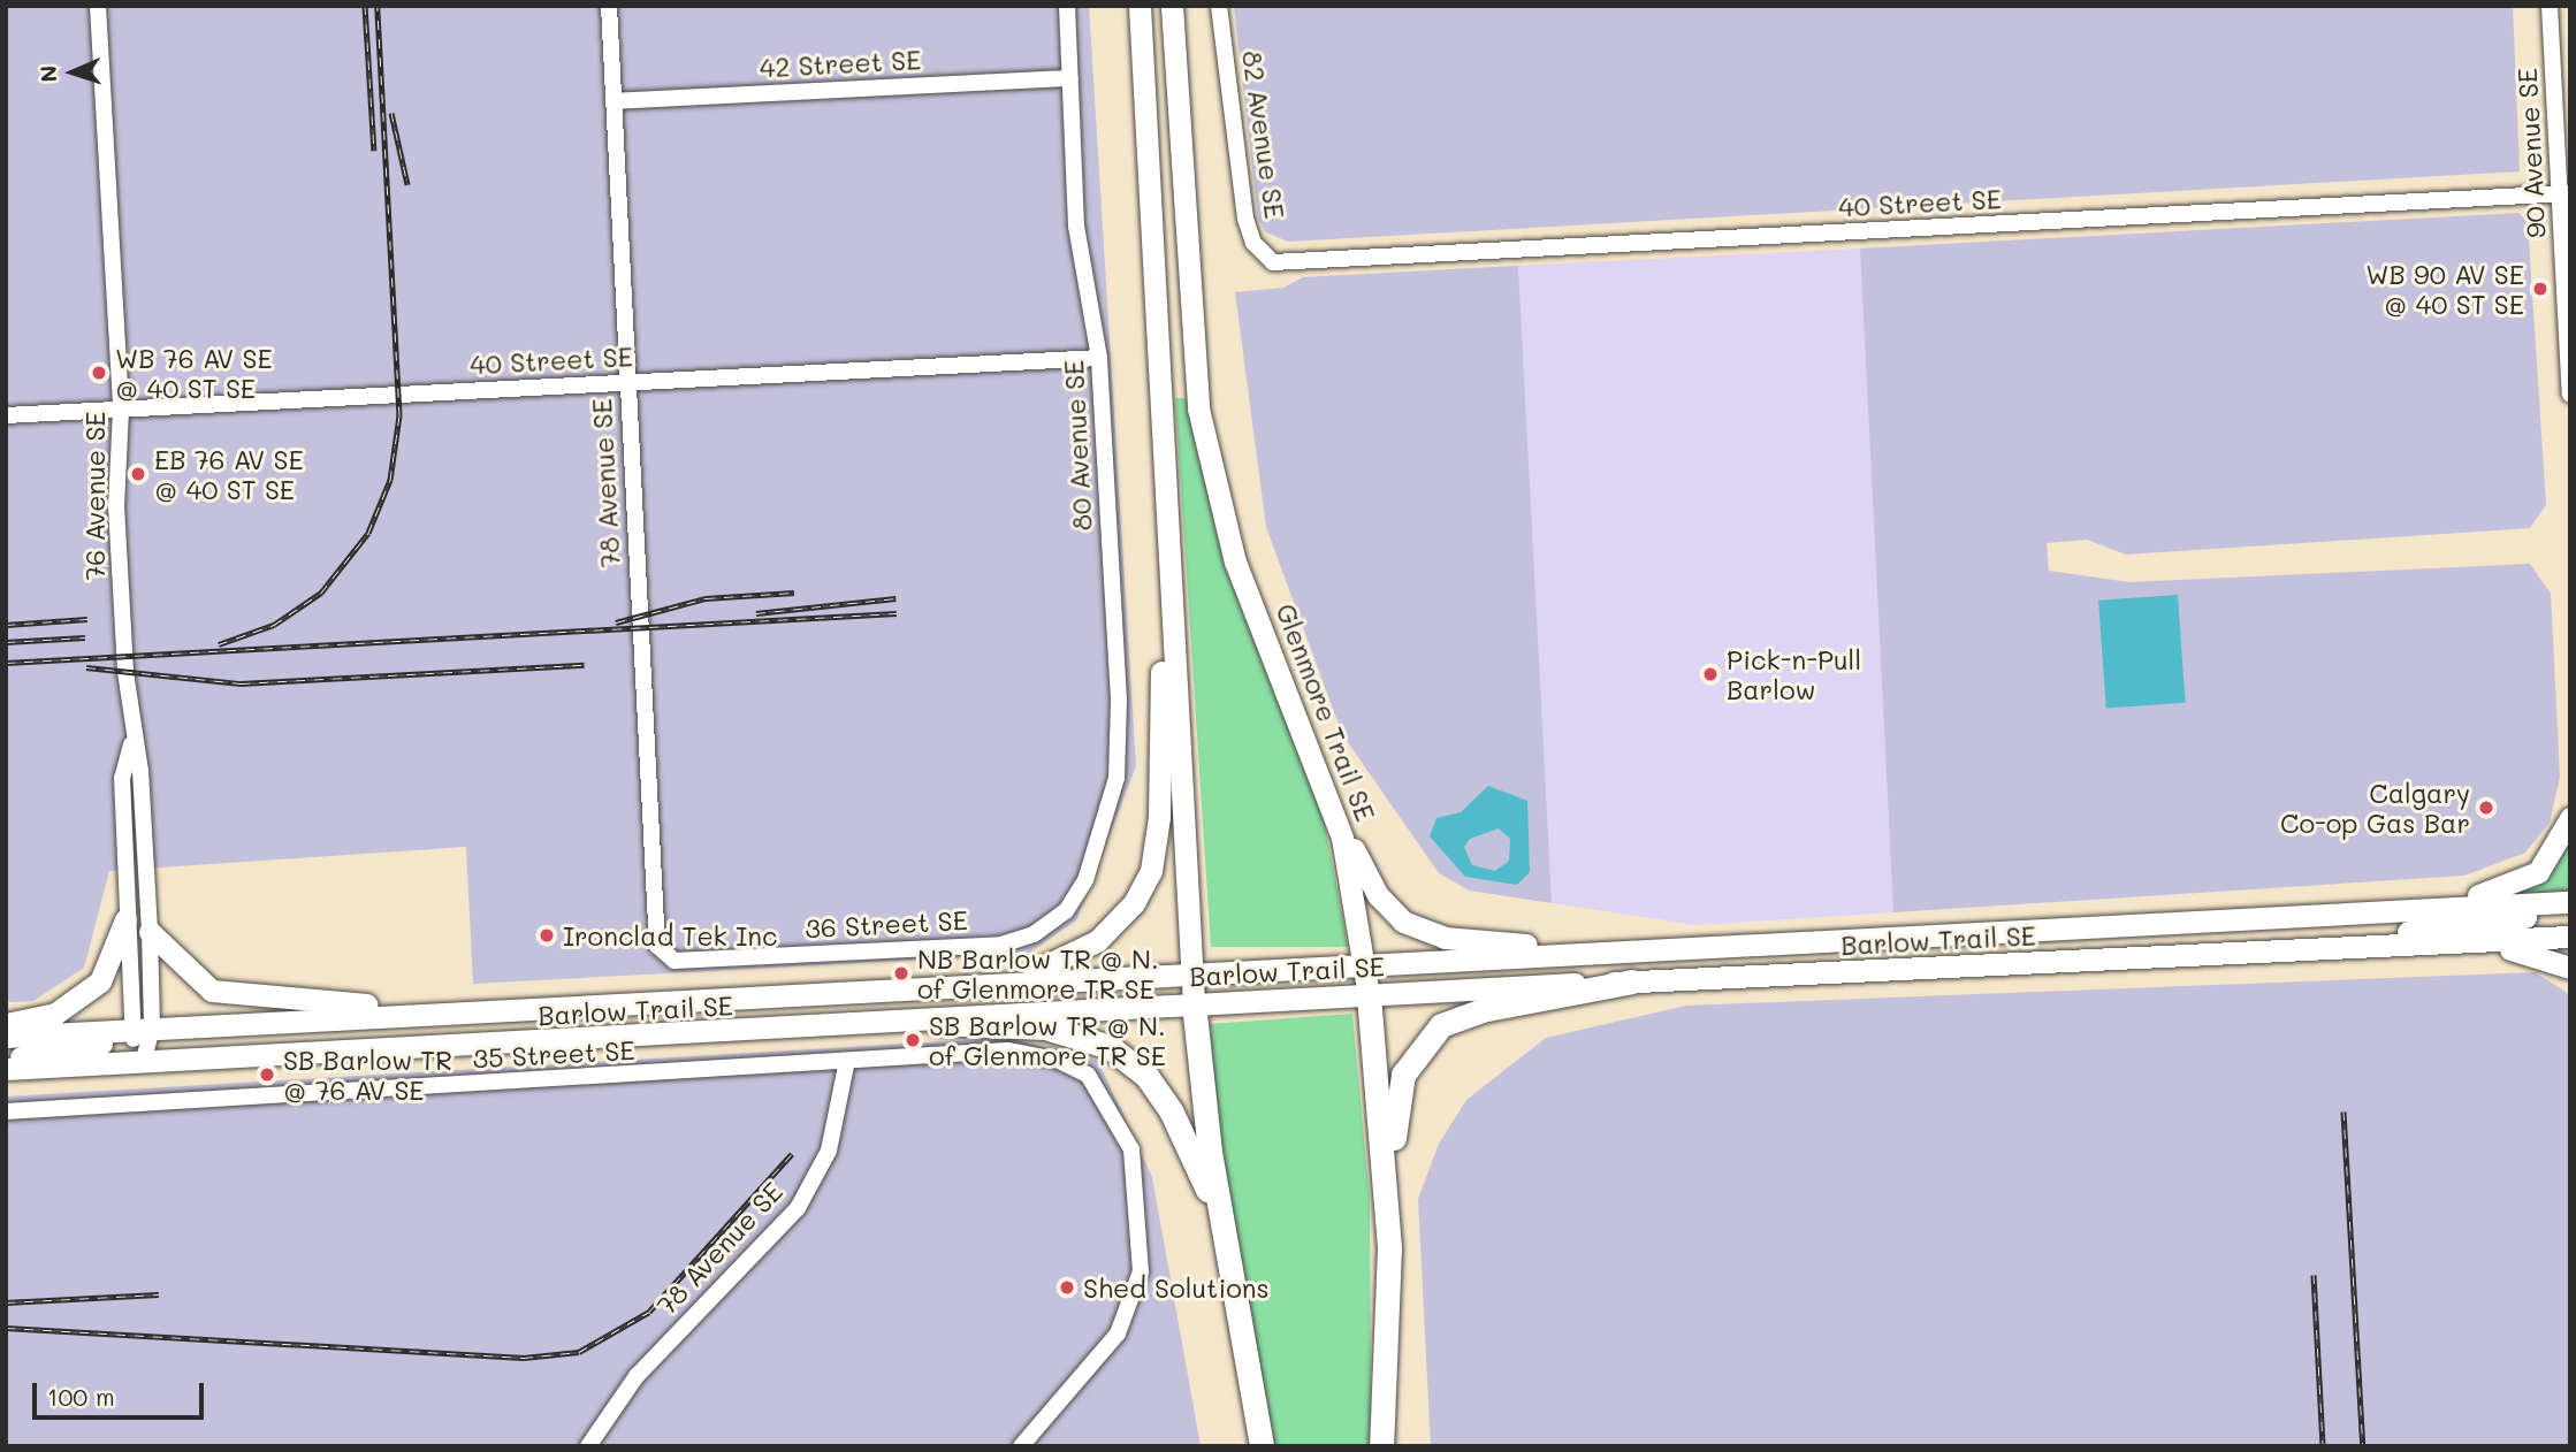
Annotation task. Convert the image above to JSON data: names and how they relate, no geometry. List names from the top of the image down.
{
  "streets": {
    "highway": ["Glenmore Trail SE"],
    "main road": ["Barlow Trail SE"],
    "street": [
      "42 Street SE",
      "82 Avenue SE",
      "90 Avenue SE",
      "40 Street SE",
      "80 Avenue SE",
      "78 Avenue SE",
      "76 Avenue SE",
      "36 Street SE",
      "35 Street SE"
    ]
  },
  "crossings": [
    ["42 Street SE", "80 Avenue SE"],
    ["42 Street SE", "78 Avenue SE"],
    ["82 Avenue SE", "40 Street SE"],
    ["90 Avenue SE", "40 Street SE"],
    ["40 Street SE", "80 Avenue SE"],
    ["40 Street SE", "78 Avenue SE"],
    ["40 Street SE", "76 Avenue SE"],
    ["80 Avenue SE", "36 Street SE"],
    ["78 Avenue SE", "36 Street SE"],
    ["78 Avenue SE", "35 Street SE"],
    ["76 Avenue SE", "Barlow Trail SE"],
    ["Glenmore Trail SE", "Barlow Trail SE"]
  ],
  "places": [
    "WB 90 AV SE @ 40 ST SE",
    "WB 76 AV SE @ 40 ST SE",
    "EB 76 AV SE @ 40 ST SE",
    "Pick-n-Pull Barlow",
    "Calgary Co-op Gas Bar",
    "Ironclad Tek Inc",
    "NB Barlow TR @ N. of Glenmore TR SE",
    "SB Barlow TR @ N. of Glenmore TR SE",
    "SB Barlow TR @ 76 AV SE",
    "Shed Solutions"
  ],
  "scale_bar": "100 m",
  "north": "left"
}
